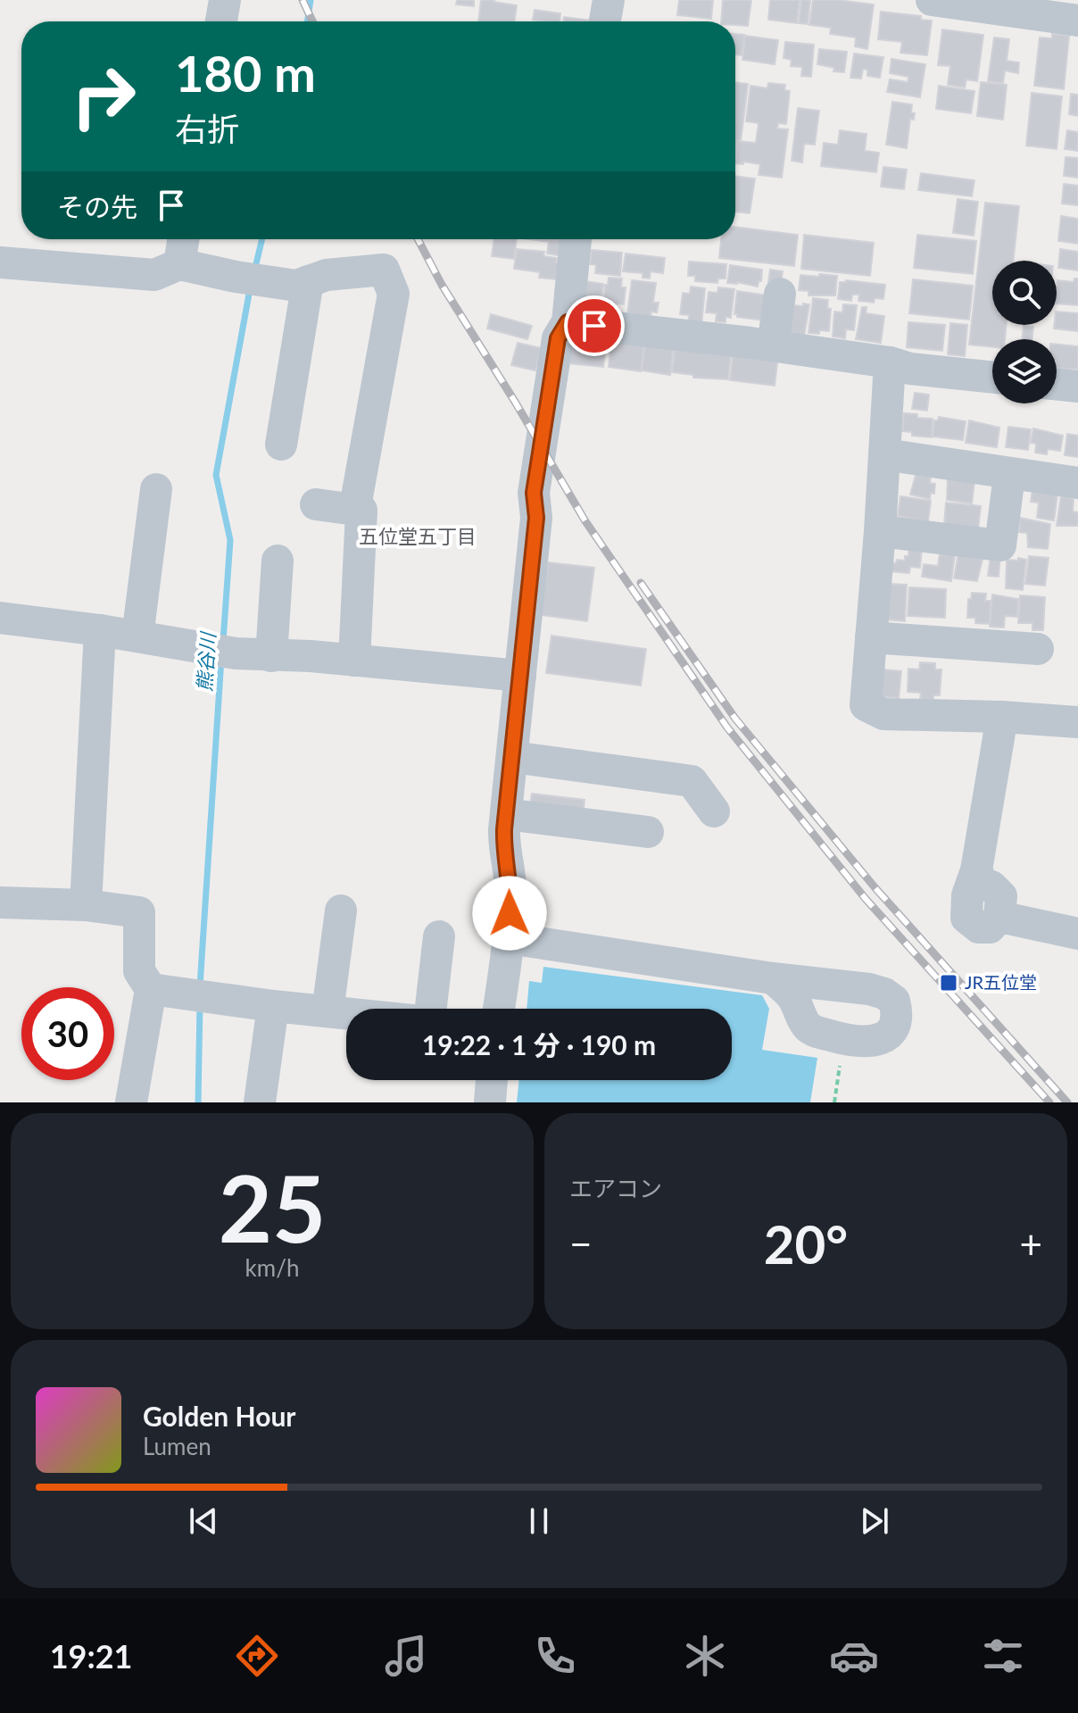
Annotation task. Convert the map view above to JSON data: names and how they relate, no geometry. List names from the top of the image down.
{
  "districts": ["五位堂五丁目"],
  "water": ["熊谷川"],
  "places": {
    "transit": ["JR五位堂"]
  },
  "page": {
    "turn": ["180 m", "右折"],
    "then": "その先",
    "limit": "30",
    "trip": "19:22 · 1 分 · 190 m",
    "tile": [
      ["25", "km/h"],
      "エアコン"
    ],
    "heat": ["−", "20°", "+"],
    "song": ["Golden Hour", "Lumen"],
    "tabs": "19:21"
  }
}
